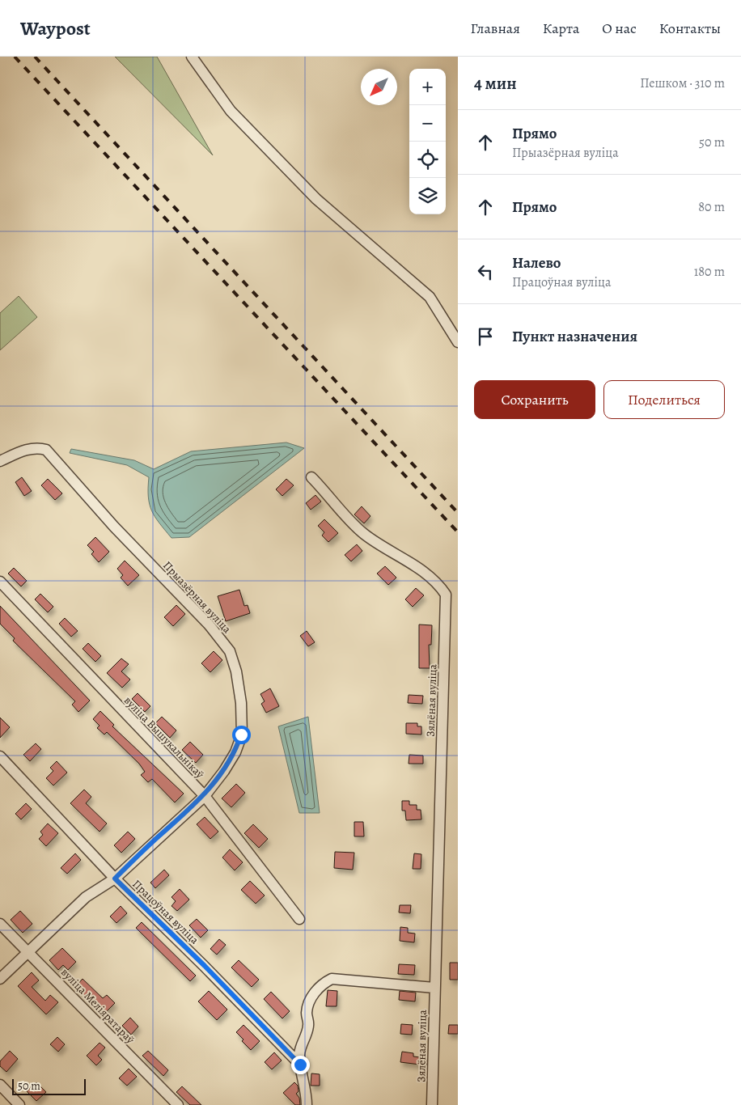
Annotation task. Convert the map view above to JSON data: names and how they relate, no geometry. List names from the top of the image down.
{
  "streets": {
    "street": [
      "Прыазёрная вуліца",
      "Зялёная вуліца",
      "вуліца Вышукальнікаў",
      "Працоўная вуліца",
      "вуліца Меліяратараў"
    ]
  },
  "crossings": [
    ["Прыазёрная вуліца", "вуліца Вышукальнікаў"],
    ["Прыазёрная вуліца", "Працоўная вуліца"],
    ["Прыазёрная вуліца", "вуліца Меліяратараў"]
  ],
  "scale_bar": "50 m",
  "north": "bottom left",
  "page": {
    "header": "Waypost",
    "nav": [
      "Главная",
      "Карта",
      "О нас",
      "Контакты"
    ],
    "heading": ["4 мин", "Пешком · 310 m"],
    "map_buttons": ["+", "−"],
    "list": [
      ["Прямо", "Прыазёрная вуліца", "50 m"],
      ["Прямо", "80 m"],
      ["Налево", "Працоўная вуліца", "180 m"],
      "Пункт назначения"
    ],
    "buttons": ["Сохранить", "Поделиться"],
    "scale": "50 m"
  }
}
